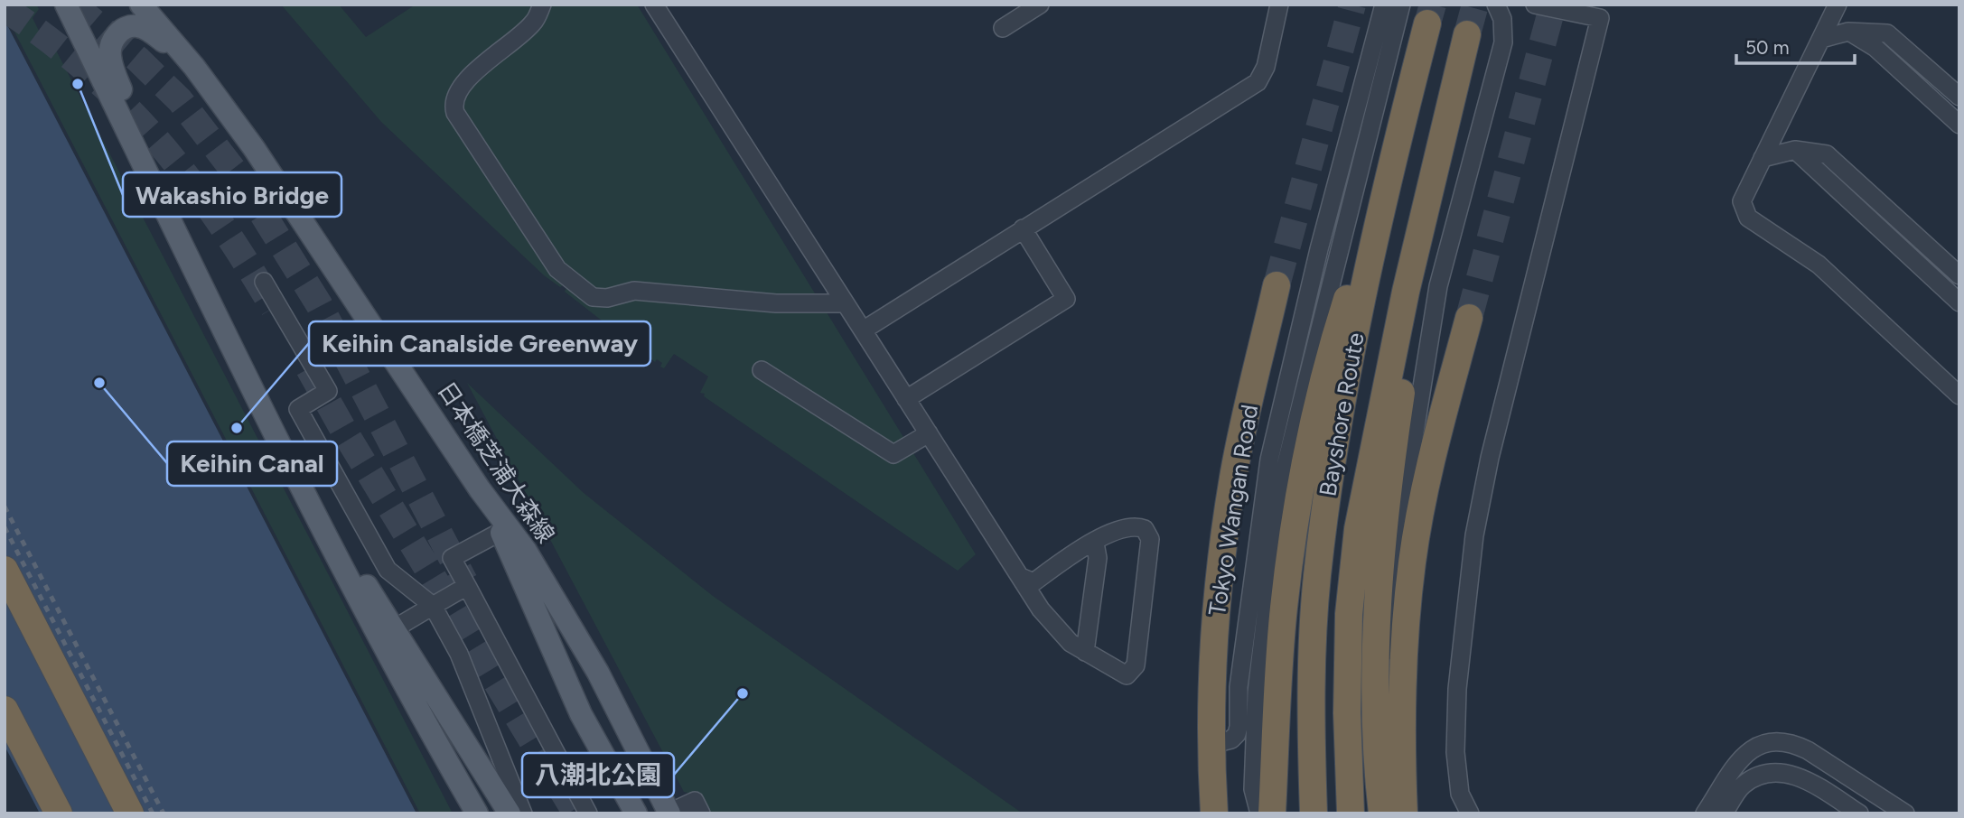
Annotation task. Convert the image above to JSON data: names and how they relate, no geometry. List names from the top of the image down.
{
  "streets": {
    "highway": ["Bayshore Route", "Tokyo Wangan Road"],
    "main road": ["日本橋芝浦大森線"]
  },
  "places": [
    "Wakashio Bridge",
    "Keihin Canal",
    "Keihin Canalside Greenway",
    "八潮北公園"
  ],
  "scale_bar": "50 m"
}
